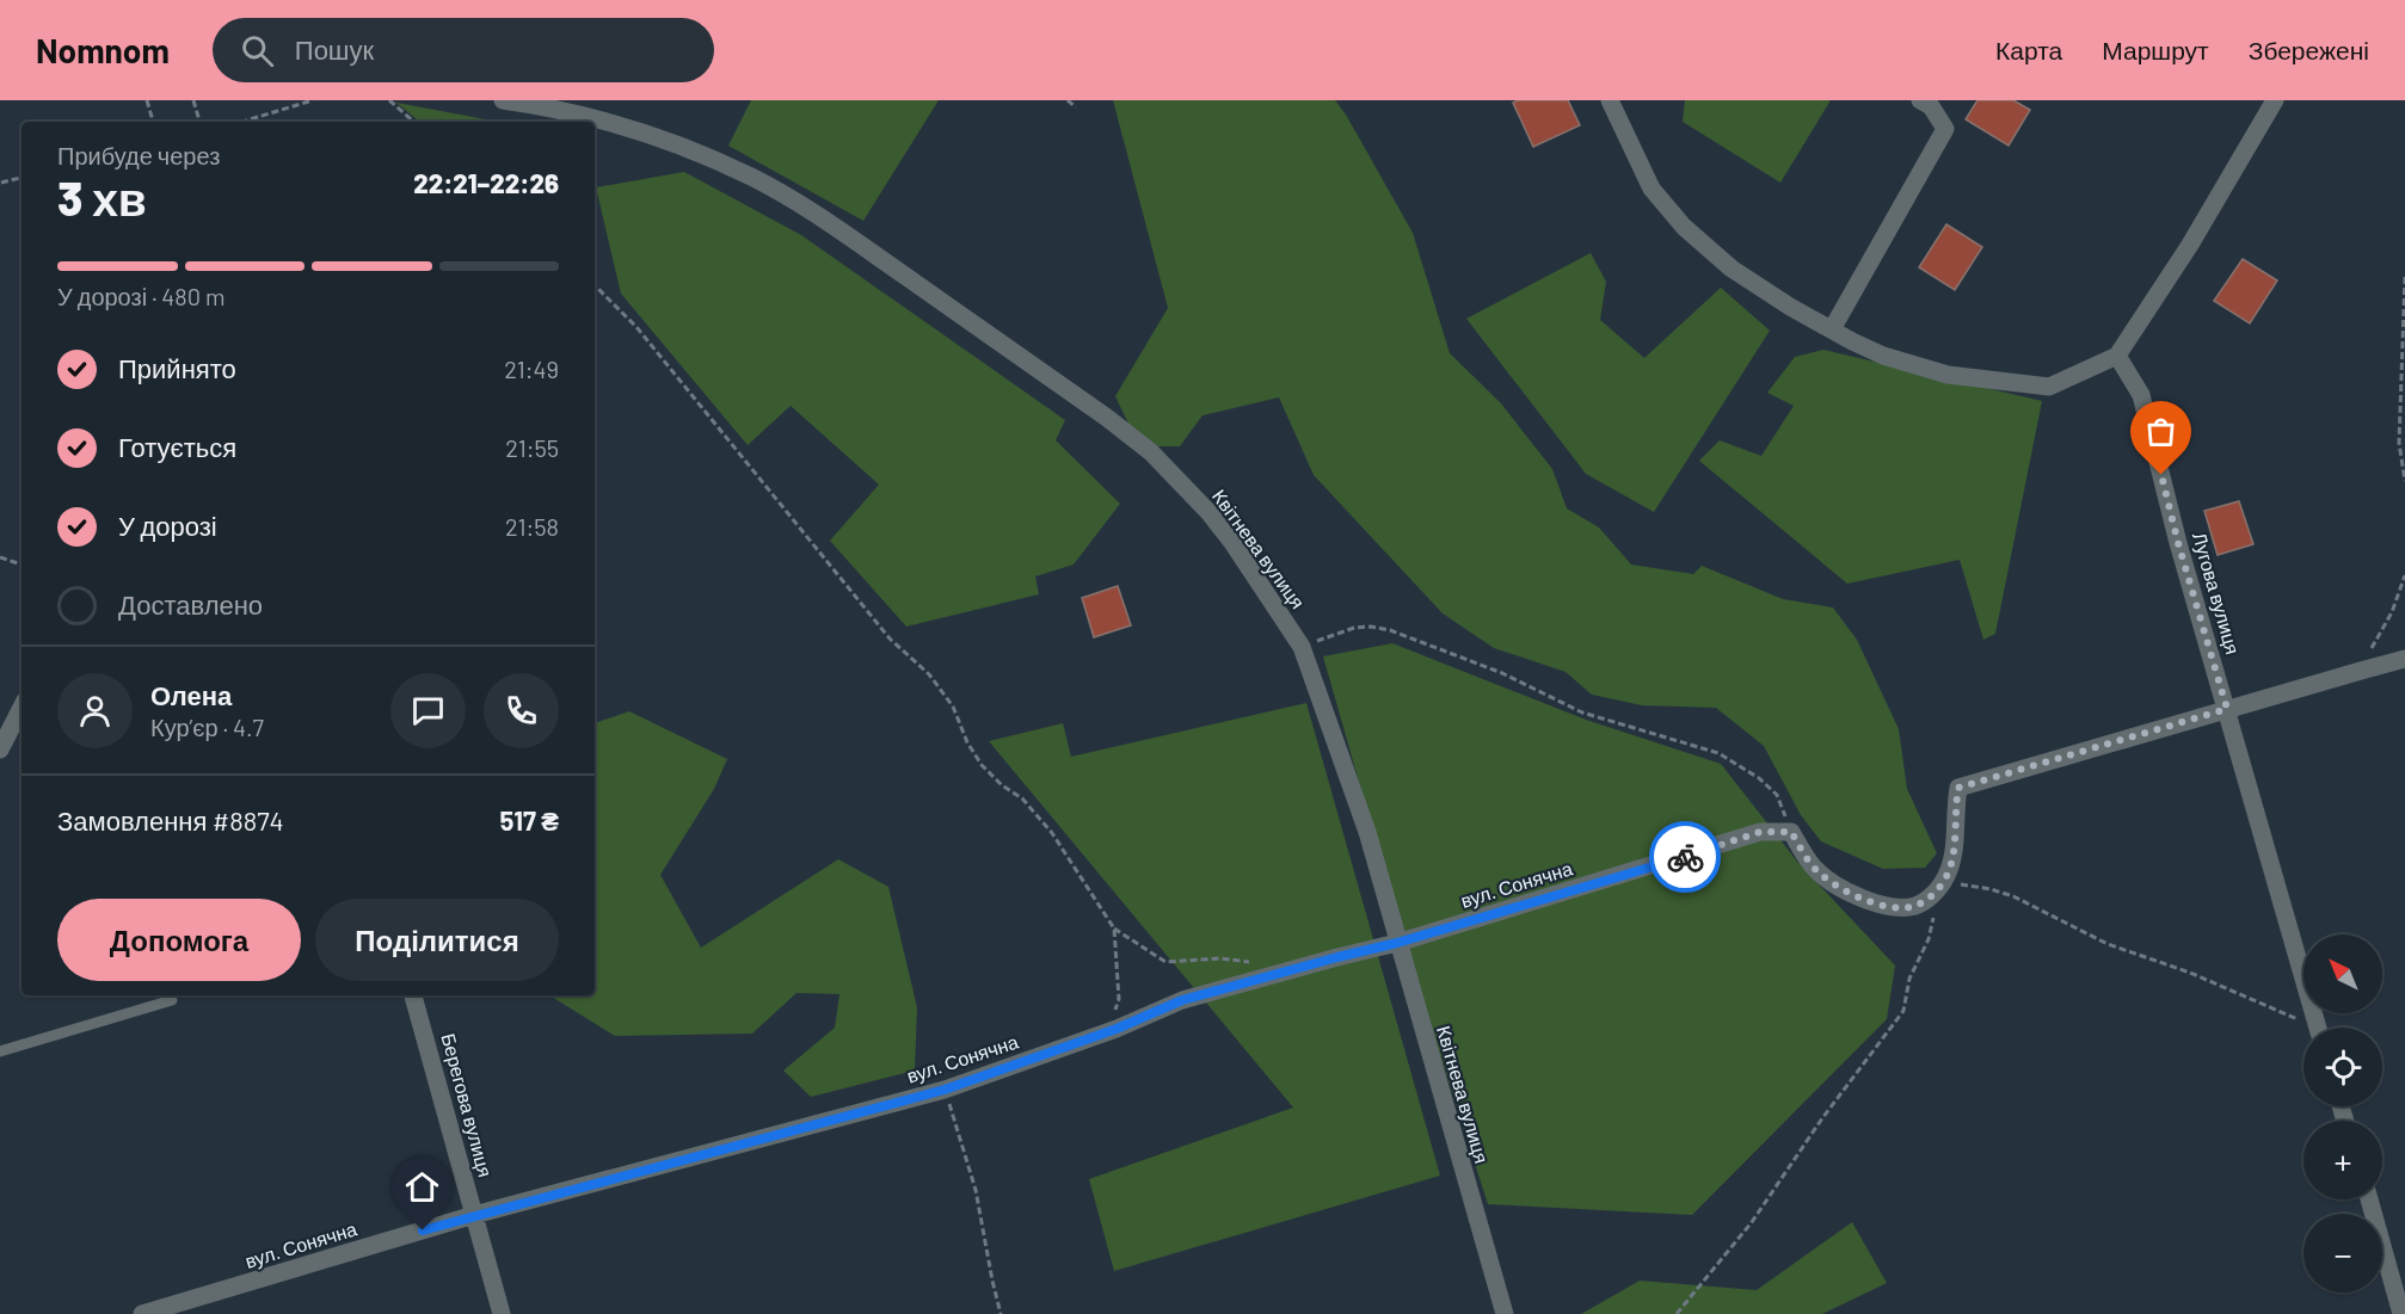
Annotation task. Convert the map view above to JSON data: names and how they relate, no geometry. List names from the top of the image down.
{
  "streets": {
    "street": [
      "Квітнева вулиця",
      "Лугова вулиця",
      "вул. Сонячна",
      "Берегова вулиця"
    ]
  },
  "crossings": [
    ["Квітнева вулиця", "вул. Сонячна"],
    ["вул. Сонячна", "Берегова вулиця"]
  ],
  "north": "top left",
  "page": {
    "header": "Nomnom",
    "search": "Пошук",
    "nav": ["Карта", "Маршрут", "Збережені"],
    "heading": ["3 хв", "Прибуде через", "22:21–22:26"],
    "panel": [
      "Олена",
      "Кур’єр · 4.7",
      "Замовлення #8874",
      "517 ₴"
    ],
    "bar": "У дорозі · 480 m",
    "list": [
      ["Прийнято", "21:49"],
      ["Готується", "21:55"],
      ["У дорозі", "21:58"],
      "Доставлено"
    ],
    "buttons": ["Допомога", "Поділитися"],
    "map_buttons": ["+", "−"]
  }
}
